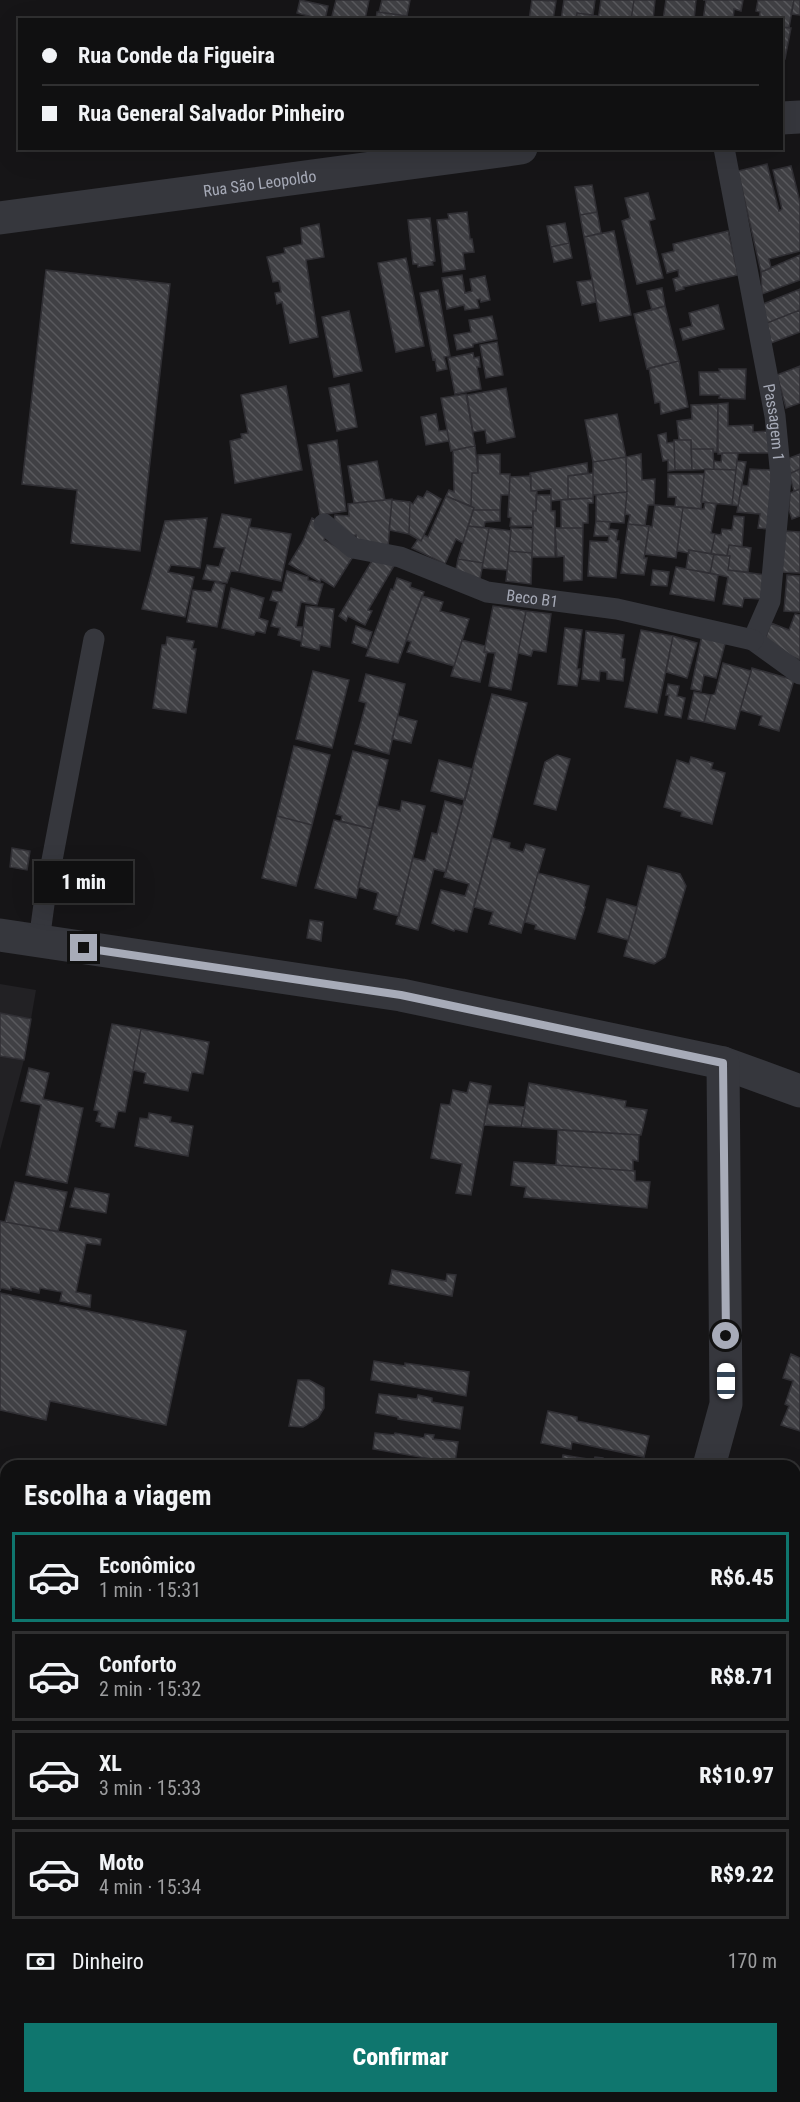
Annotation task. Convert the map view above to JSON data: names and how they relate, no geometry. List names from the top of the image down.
{
  "streets": {
    "street": ["Rua São Leopoldo"],
    "lane": ["Passagem 1", "Beco B1"]
  },
  "crossings": [
    ["Passagem 1", "Beco B1"]
  ],
  "page": {
    "banner": ["Rua Conde da Figueira", "Rua General Salvador Pinheiro"],
    "bubble": "1 min",
    "heading": "Escolha a viagem",
    "list": [
      {
        "name": "Econômico",
        "note": "1 min · 15:31",
        "value": "R$6.45"
      },
      {
        "name": "Conforto",
        "note": "2 min · 15:32",
        "value": "R$8.71"
      },
      {
        "name": "XL",
        "note": "3 min · 15:33",
        "value": "R$10.97"
      },
      {
        "name": "Moto",
        "note": "4 min · 15:34",
        "value": "R$9.22"
      }
    ],
    "pay": ["Dinheiro", "170 m"],
    "buttons": "Confirmar"
  }
}
